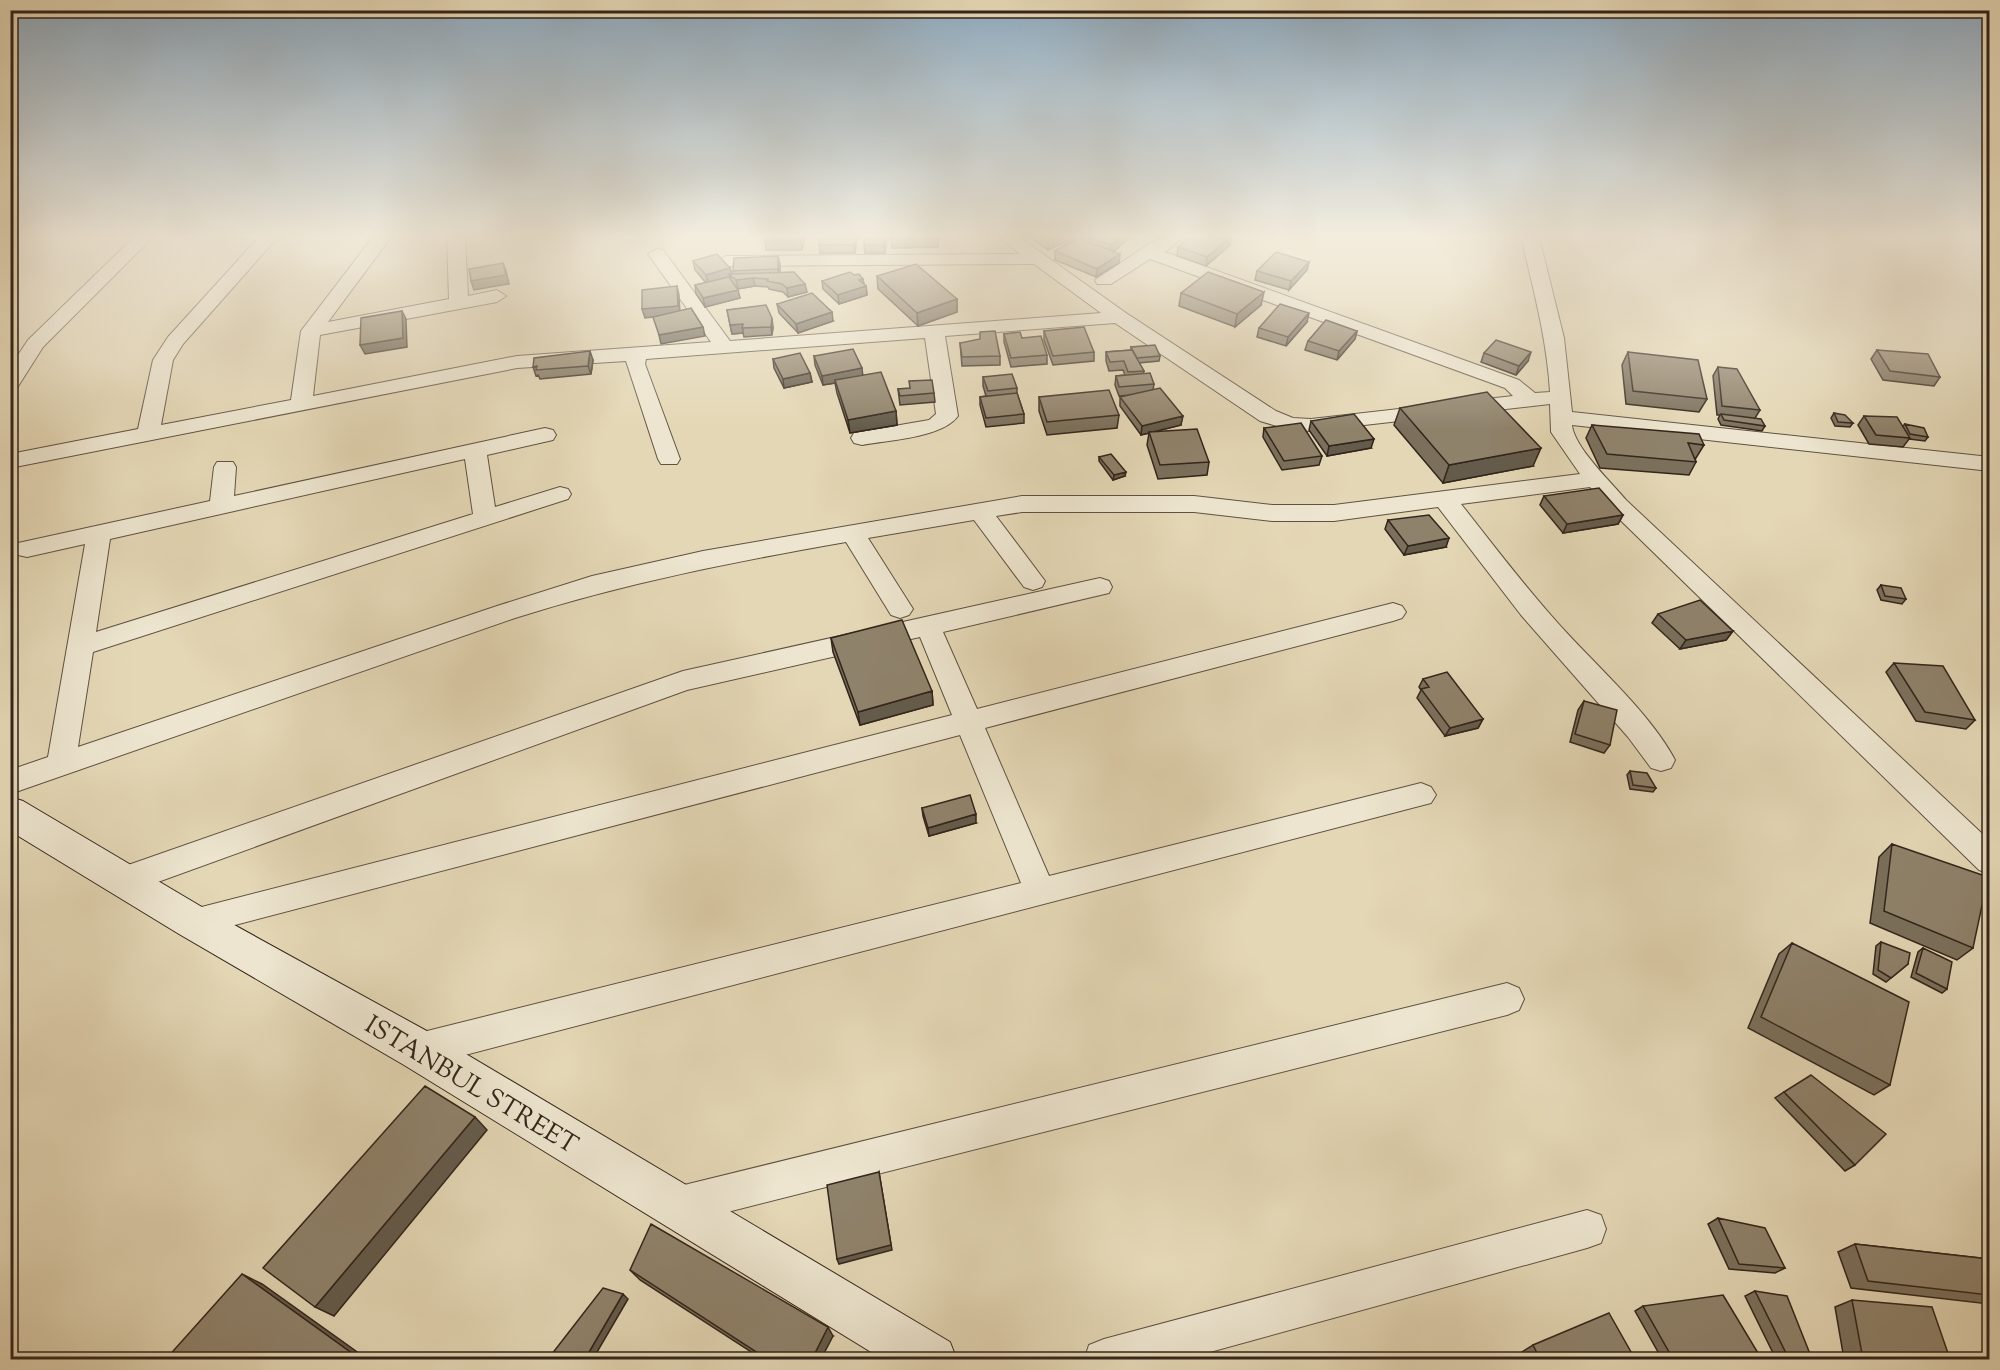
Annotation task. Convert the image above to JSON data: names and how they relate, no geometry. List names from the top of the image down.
{
  "streets": {
    "street": ["ISTANBUL STREET"]
  }
}
